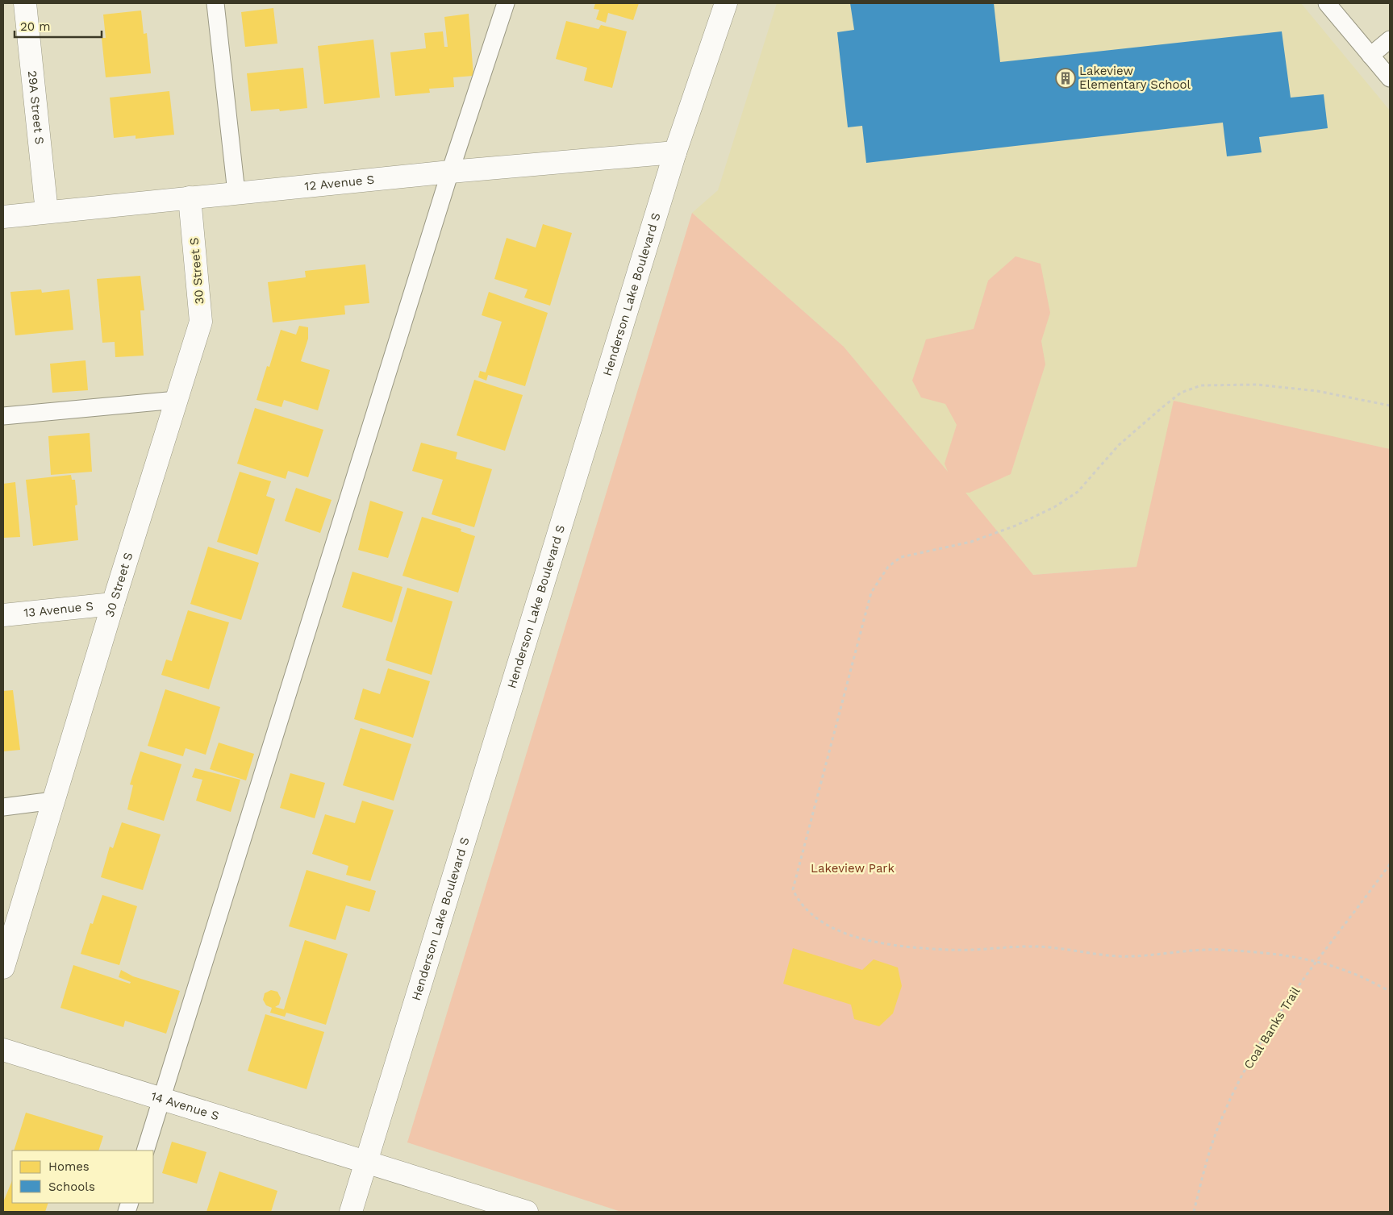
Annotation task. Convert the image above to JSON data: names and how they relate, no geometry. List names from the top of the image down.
{
  "streets": {
    "street": [
      "29A Street S",
      "12 Avenue S",
      "30 Street S",
      "Henderson Lake Boulevard S",
      "13 Avenue S",
      "14 Avenue S"
    ],
    "path": ["Coal Banks Trail"]
  },
  "crossings": [
    ["29A Street S", "12 Avenue S"],
    ["12 Avenue S", "30 Street S"],
    ["12 Avenue S", "Henderson Lake Boulevard S"],
    ["30 Street S", "13 Avenue S"],
    ["Henderson Lake Boulevard S", "14 Avenue S"]
  ],
  "parks": ["Lakeview Park"],
  "places": {
    "building": ["Lakeview Elementary School"]
  },
  "legend": ["Homes", "Schools"],
  "scale_bar": "20 m"
}
